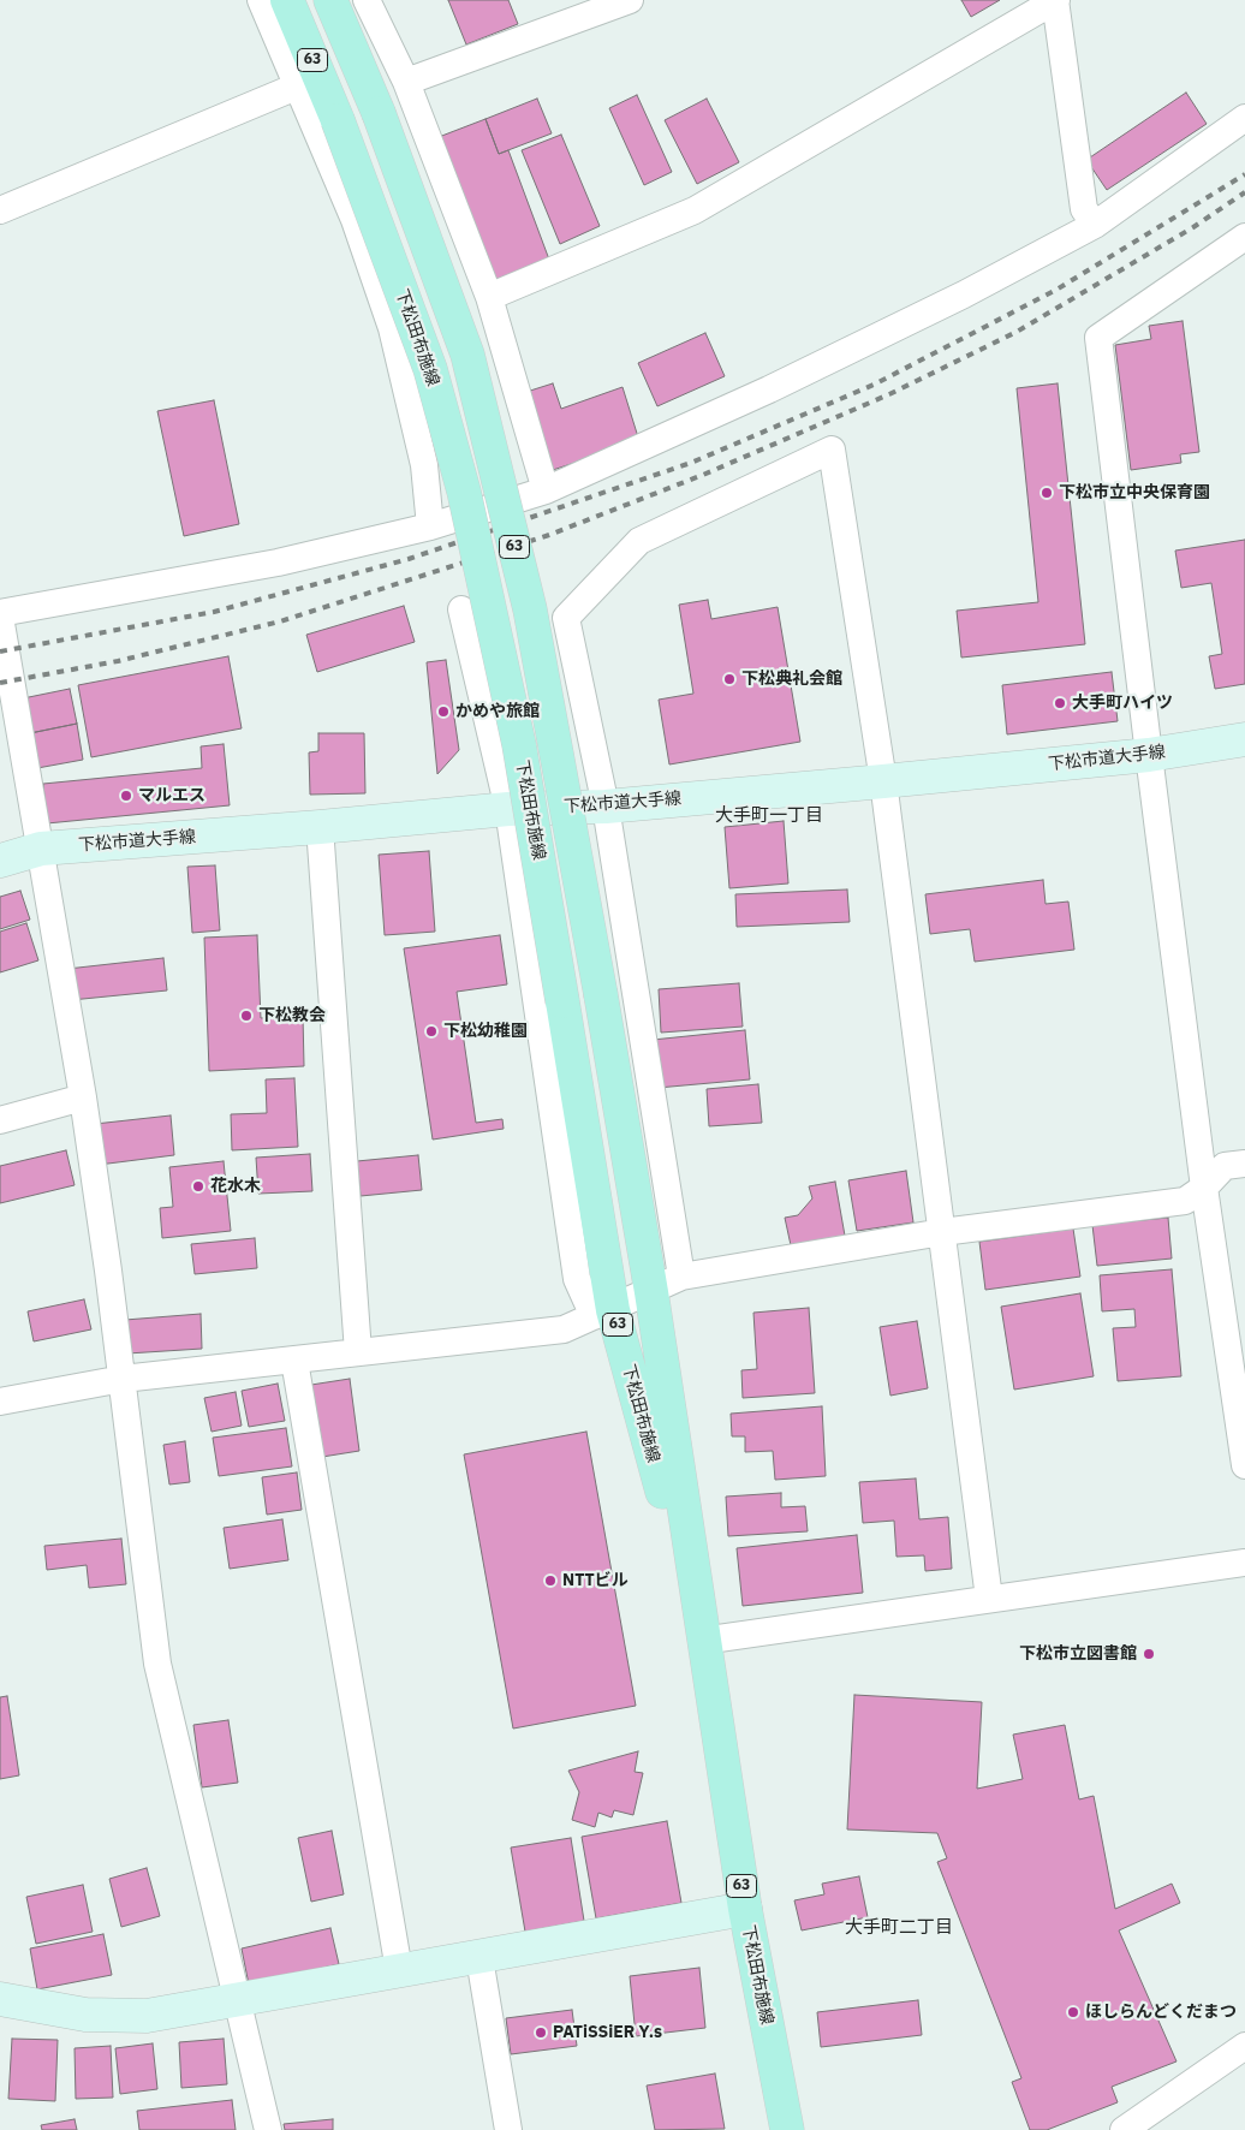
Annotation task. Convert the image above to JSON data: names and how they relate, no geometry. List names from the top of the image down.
{
  "streets": {
    "main road": ["63", "下松田布施線"],
    "street": ["下松市道大手線"]
  },
  "districts": ["大手町一丁目", "大手町二丁目"],
  "places": [
    "下松市立中央保育園",
    "下松典礼会館",
    "大手町ハイツ",
    "かめや旅館",
    "マルエス",
    "下松教会",
    "下松幼稚園",
    "花水木",
    "NTTビル",
    "下松市立図書館",
    "ほしらんどくだまつ",
    "PATiSSiER Y.s"
  ]
}
